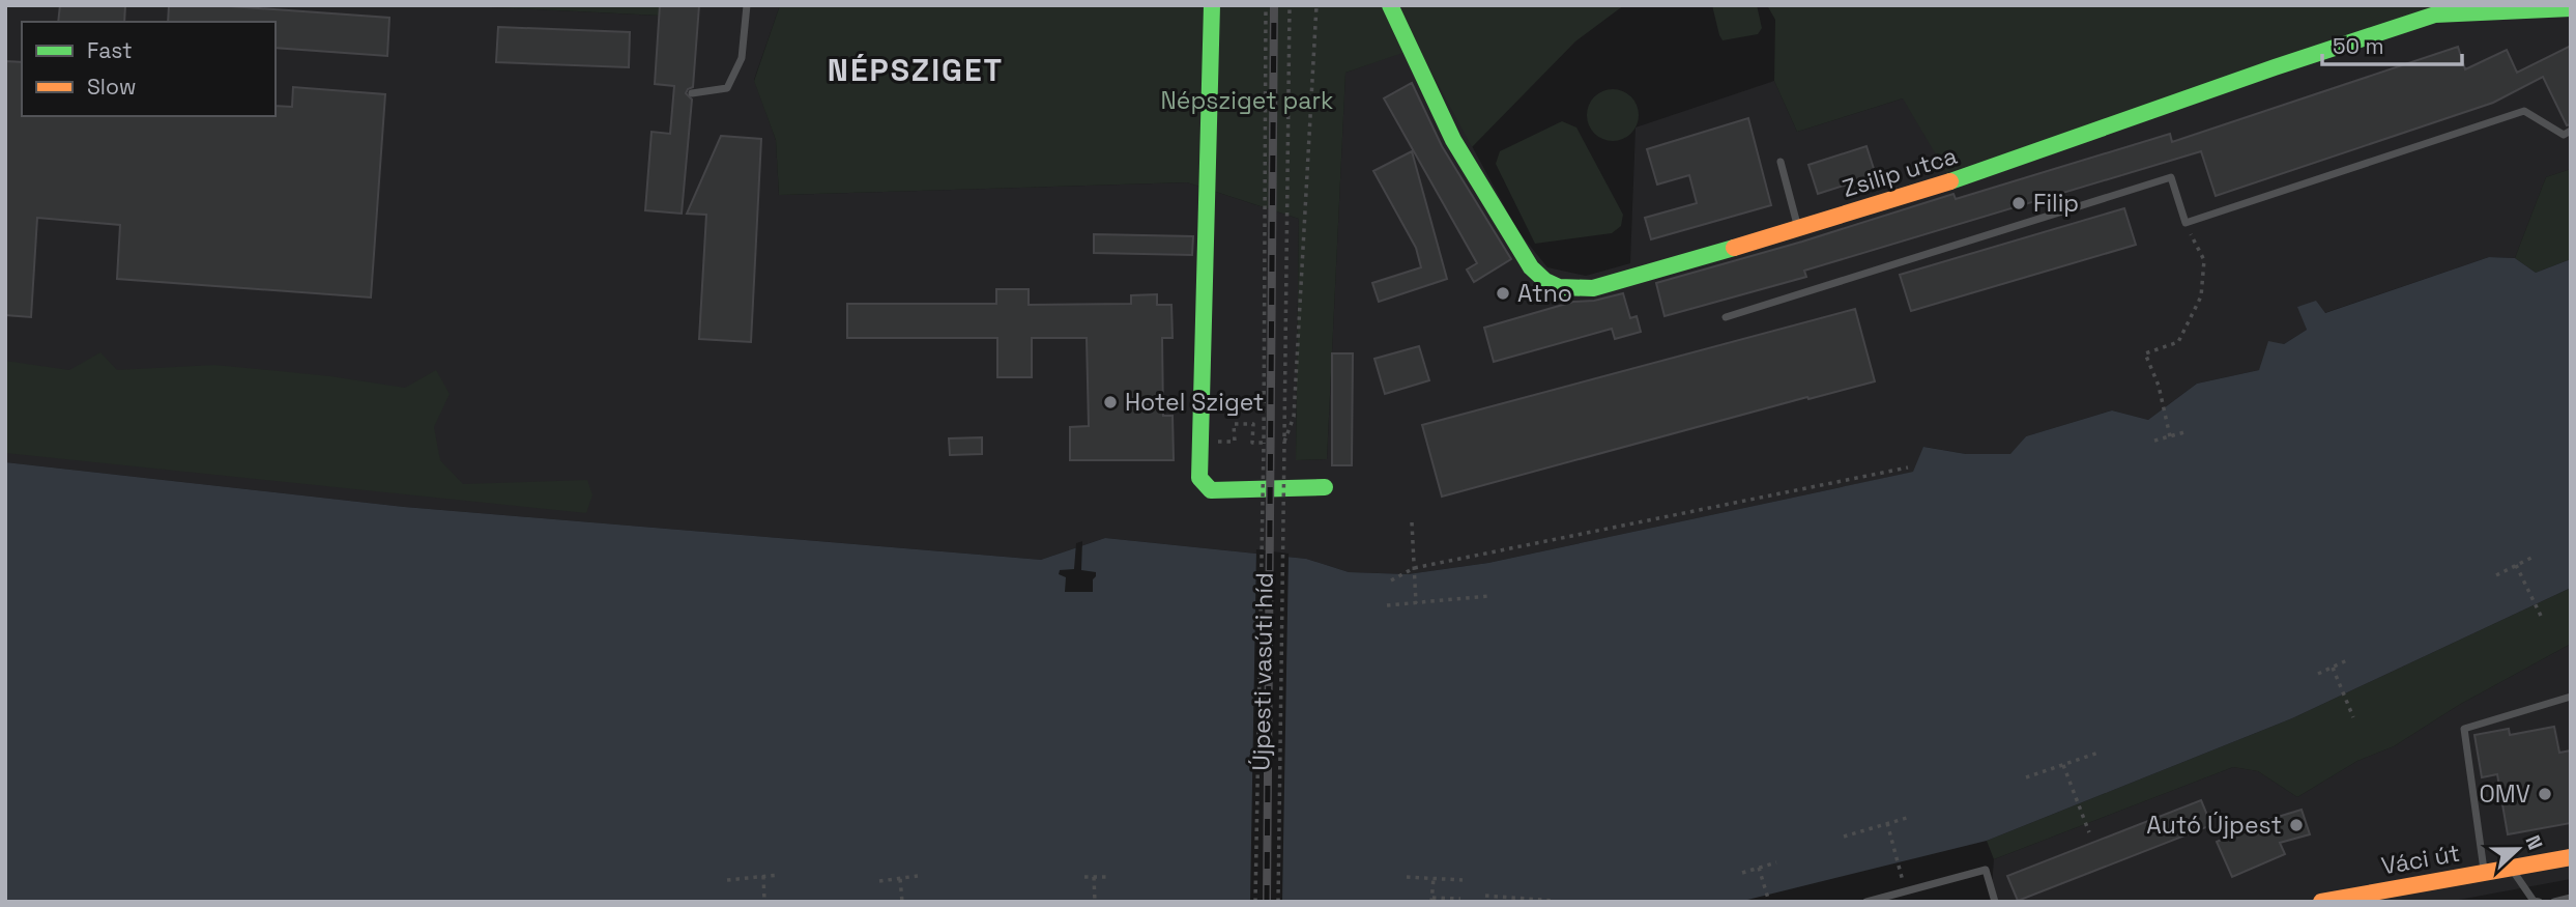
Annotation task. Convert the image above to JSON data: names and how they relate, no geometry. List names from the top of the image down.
{
  "streets": {
    "street": ["Zsilip utca", "Váci út"],
    "path": ["Újpesti vasúti híd"]
  },
  "districts": ["NÉPSZIGET"],
  "parks": ["Népsziget park"],
  "places": [
    "Filip",
    "Atno",
    "Hotel Sziget",
    "OMV",
    "Autó Újpest"
  ],
  "legend": ["Fast", "Slow"],
  "scale_bar": "50 m",
  "north": "right"
}
